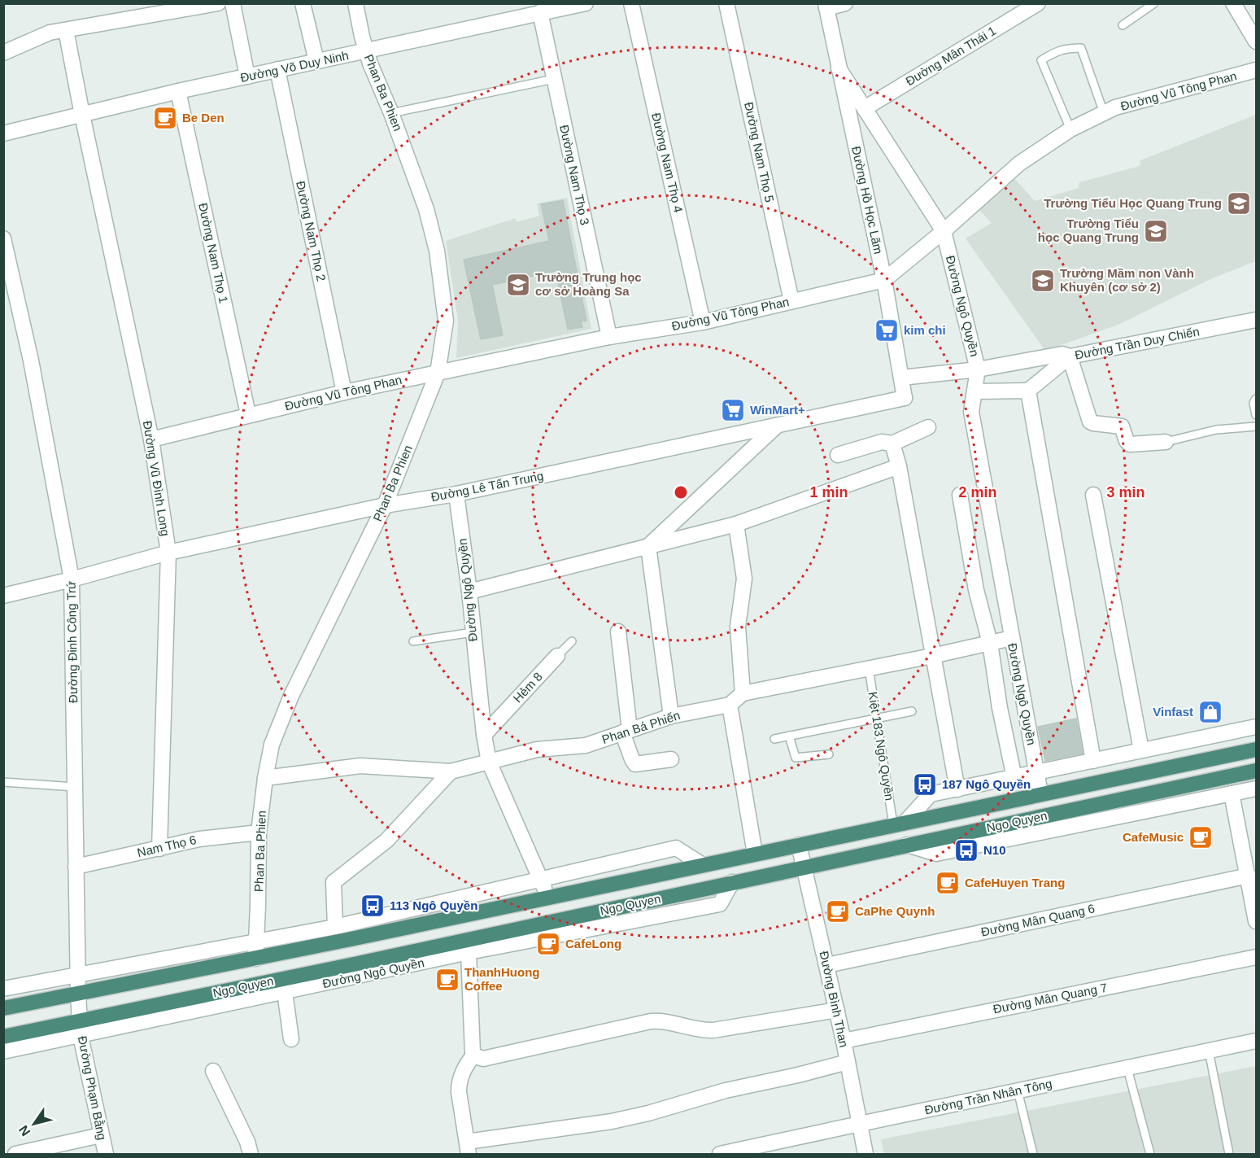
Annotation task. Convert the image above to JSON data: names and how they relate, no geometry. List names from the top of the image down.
{
  "streets": {
    "highway": ["Ngo Quyen"],
    "street": [
      "Đường Mân Thái 1",
      "Đường Võ Duy Ninh",
      "Đường Vũ Tông Phan",
      "Phan Ba Phien",
      "Đường Nam Thọ 5",
      "Đường Nam Thọ 4",
      "Đường Nam Thọ 3",
      "Đường Hồ Học Lãm",
      "Đường Nam Thọ 2",
      "Đường Nam Thọ 1",
      "Đường Ngô Quyền",
      "Đường Trần Duy Chiến",
      "Đường Vũ Đình Long",
      "Đường Lê Tấn Trung",
      "Đường Đinh Công Trứ",
      "Hẻm 8",
      "Phan Bá Phiến",
      "Nam Thọ 6",
      "Đường Mân Quang 6",
      "Đường Mân Quang 7",
      "Đường Bình Than",
      "Đường Phạm Bằng",
      "Đường Trần Nhân Tông"
    ],
    "lane": ["Kiệt 183 Ngô Quyền"]
  },
  "crossings": [
    ["Đường Mân Thái 1", "Đường Ngô Quyền"],
    ["Đường Võ Duy Ninh", "Phan Ba Phien"],
    ["Đường Võ Duy Ninh", "Đường Nam Thọ 3"],
    ["Đường Võ Duy Ninh", "Đường Nam Thọ 2"],
    ["Đường Võ Duy Ninh", "Đường Nam Thọ 1"],
    ["Đường Võ Duy Ninh", "Đường Vũ Đình Long"],
    ["Đường Vũ Tông Phan", "Phan Ba Phien"],
    ["Đường Vũ Tông Phan", "Đường Nam Thọ 5"],
    ["Đường Vũ Tông Phan", "Đường Nam Thọ 4"],
    ["Đường Vũ Tông Phan", "Đường Nam Thọ 3"],
    ["Đường Vũ Tông Phan", "Đường Hồ Học Lãm"],
    ["Đường Vũ Tông Phan", "Đường Nam Thọ 2"],
    ["Đường Vũ Tông Phan", "Đường Nam Thọ 1"],
    ["Đường Vũ Tông Phan", "Đường Ngô Quyền"],
    ["Đường Vũ Tông Phan", "Đường Vũ Đình Long"],
    ["Phan Ba Phien", "Đường Lê Tấn Trung"],
    ["Phan Ba Phien", "Phan Bá Phiến"],
    ["Phan Ba Phien", "Ngo Quyen"],
    ["Phan Ba Phien", "Nam Thọ 6"],
    ["Đường Hồ Học Lãm", "Đường Ngô Quyền"],
    ["Đường Hồ Học Lãm", "Đường Lê Tấn Trung"],
    ["Đường Ngô Quyền", "Đường Lê Tấn Trung"],
    ["Đường Ngô Quyền", "Hẻm 8"],
    ["Đường Ngô Quyền", "Phan Bá Phiến"],
    ["Đường Ngô Quyền", "Ngo Quyen"],
    ["Đường Ngô Quyền", "Đường Phạm Bằng"],
    ["Đường Vũ Đình Long", "Đường Lê Tấn Trung"],
    ["Đường Vũ Đình Long", "Nam Thọ 6"],
    ["Đường Lê Tấn Trung", "Đường Đinh Công Trứ"],
    ["Đường Đinh Công Trứ", "Ngo Quyen"],
    ["Đường Đinh Công Trứ", "Nam Thọ 6"],
    ["Đường Đinh Công Trứ", "Đường Phạm Bằng"],
    ["Kiệt 183 Ngô Quyền", "Ngo Quyen"],
    ["Ngo Quyen", "Đường Bình Than"],
    ["Ngo Quyen", "Đường Phạm Bằng"],
    ["Đường Mân Quang 6", "Đường Bình Than"],
    ["Đường Mân Quang 7", "Đường Bình Than"],
    ["Đường Bình Than", "Đường Trần Nhân Tông"]
  ],
  "places": {
    "cafe": [
      "Be Den",
      "CafeMusic",
      "CafeHuyen Trang",
      "CaPhe Quynh",
      "CafeLong",
      "ThanhHuong Coffee"
    ],
    "school or university": [
      "Trường Tiểu Học Quang Trung",
      "Trường Tiểu học Quang Trung",
      "Trường Mầm non Vành Khuyên (cơ sở 2)",
      "Trường Trung học cơ sở Hoàng Sa"
    ],
    "supermarket": ["kim chi", "WinMart+"],
    "shop": ["Vinfast"],
    "bus stop": ["187 Ngô Quyền", "N10", "113 Ngô Quyền"]
  },
  "north": "bottom left",
  "rings": ["1 min", "2 min", "3 min"]
}
